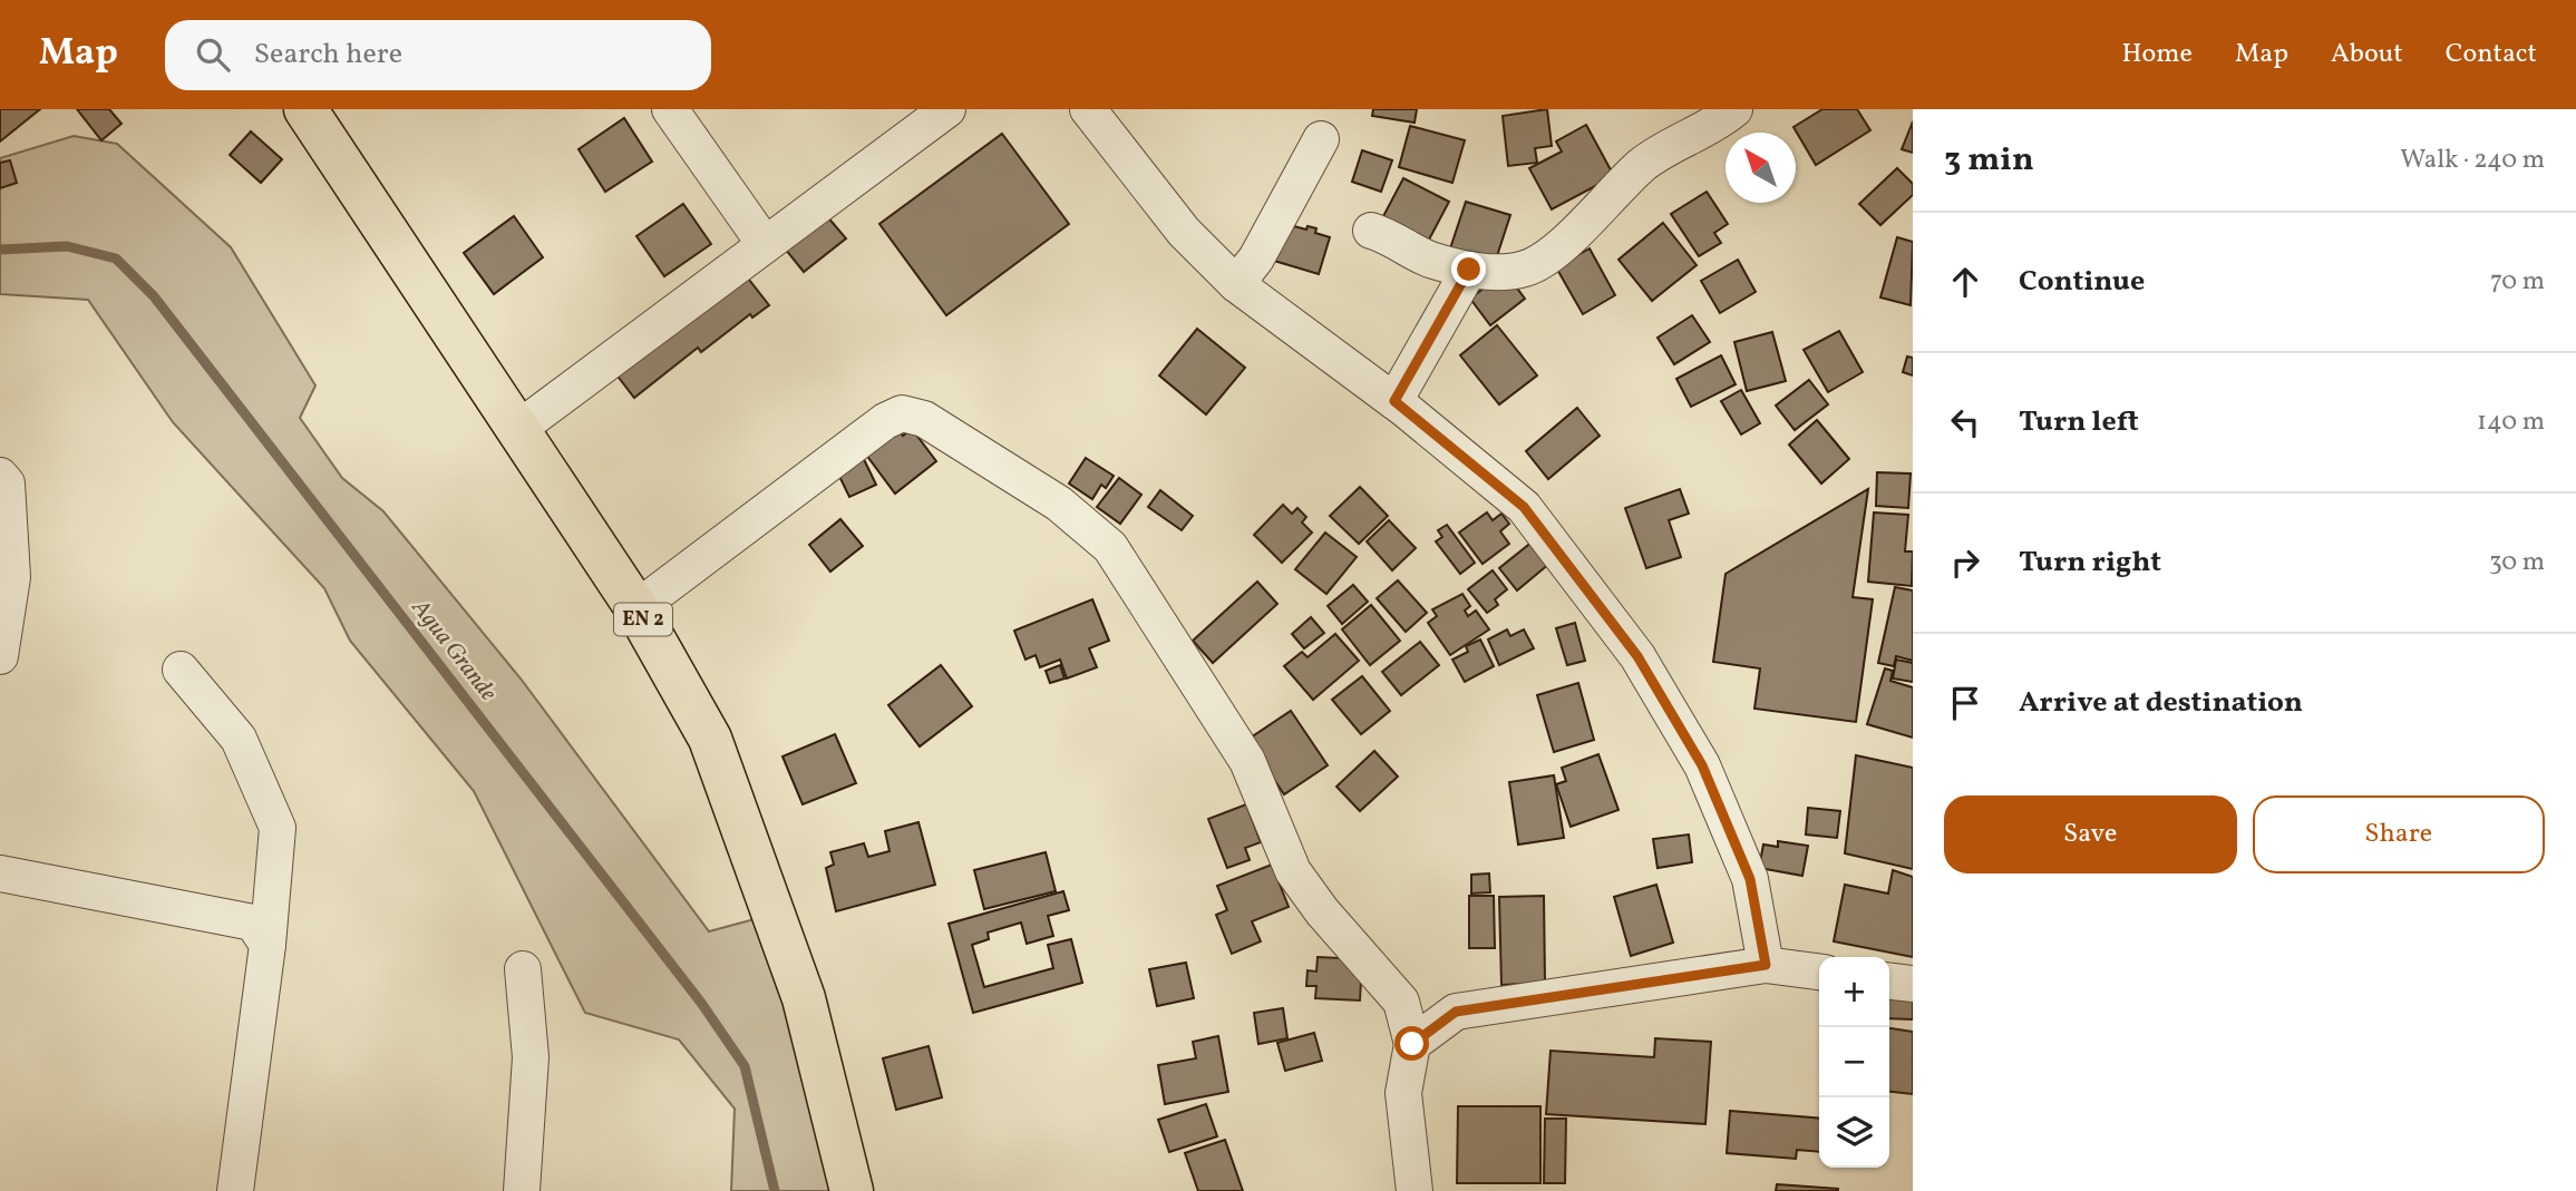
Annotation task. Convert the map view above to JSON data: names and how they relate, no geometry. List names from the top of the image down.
{
  "streets": {
    "main road": ["EN 2"]
  },
  "water": ["Agua Grande"],
  "north": "top left",
  "page": {
    "header": "Map",
    "search": "Search here",
    "nav": [
      "Home",
      "Map",
      "About",
      "Contact"
    ],
    "heading": ["3 min", "Walk · 240 m"],
    "list": [
      ["Continue", "70 m"],
      ["Turn left", "140 m"],
      ["Turn right", "30 m"],
      "Arrive at destination"
    ],
    "buttons": ["Save", "Share"],
    "map_buttons": ["+", "−"]
  }
}
